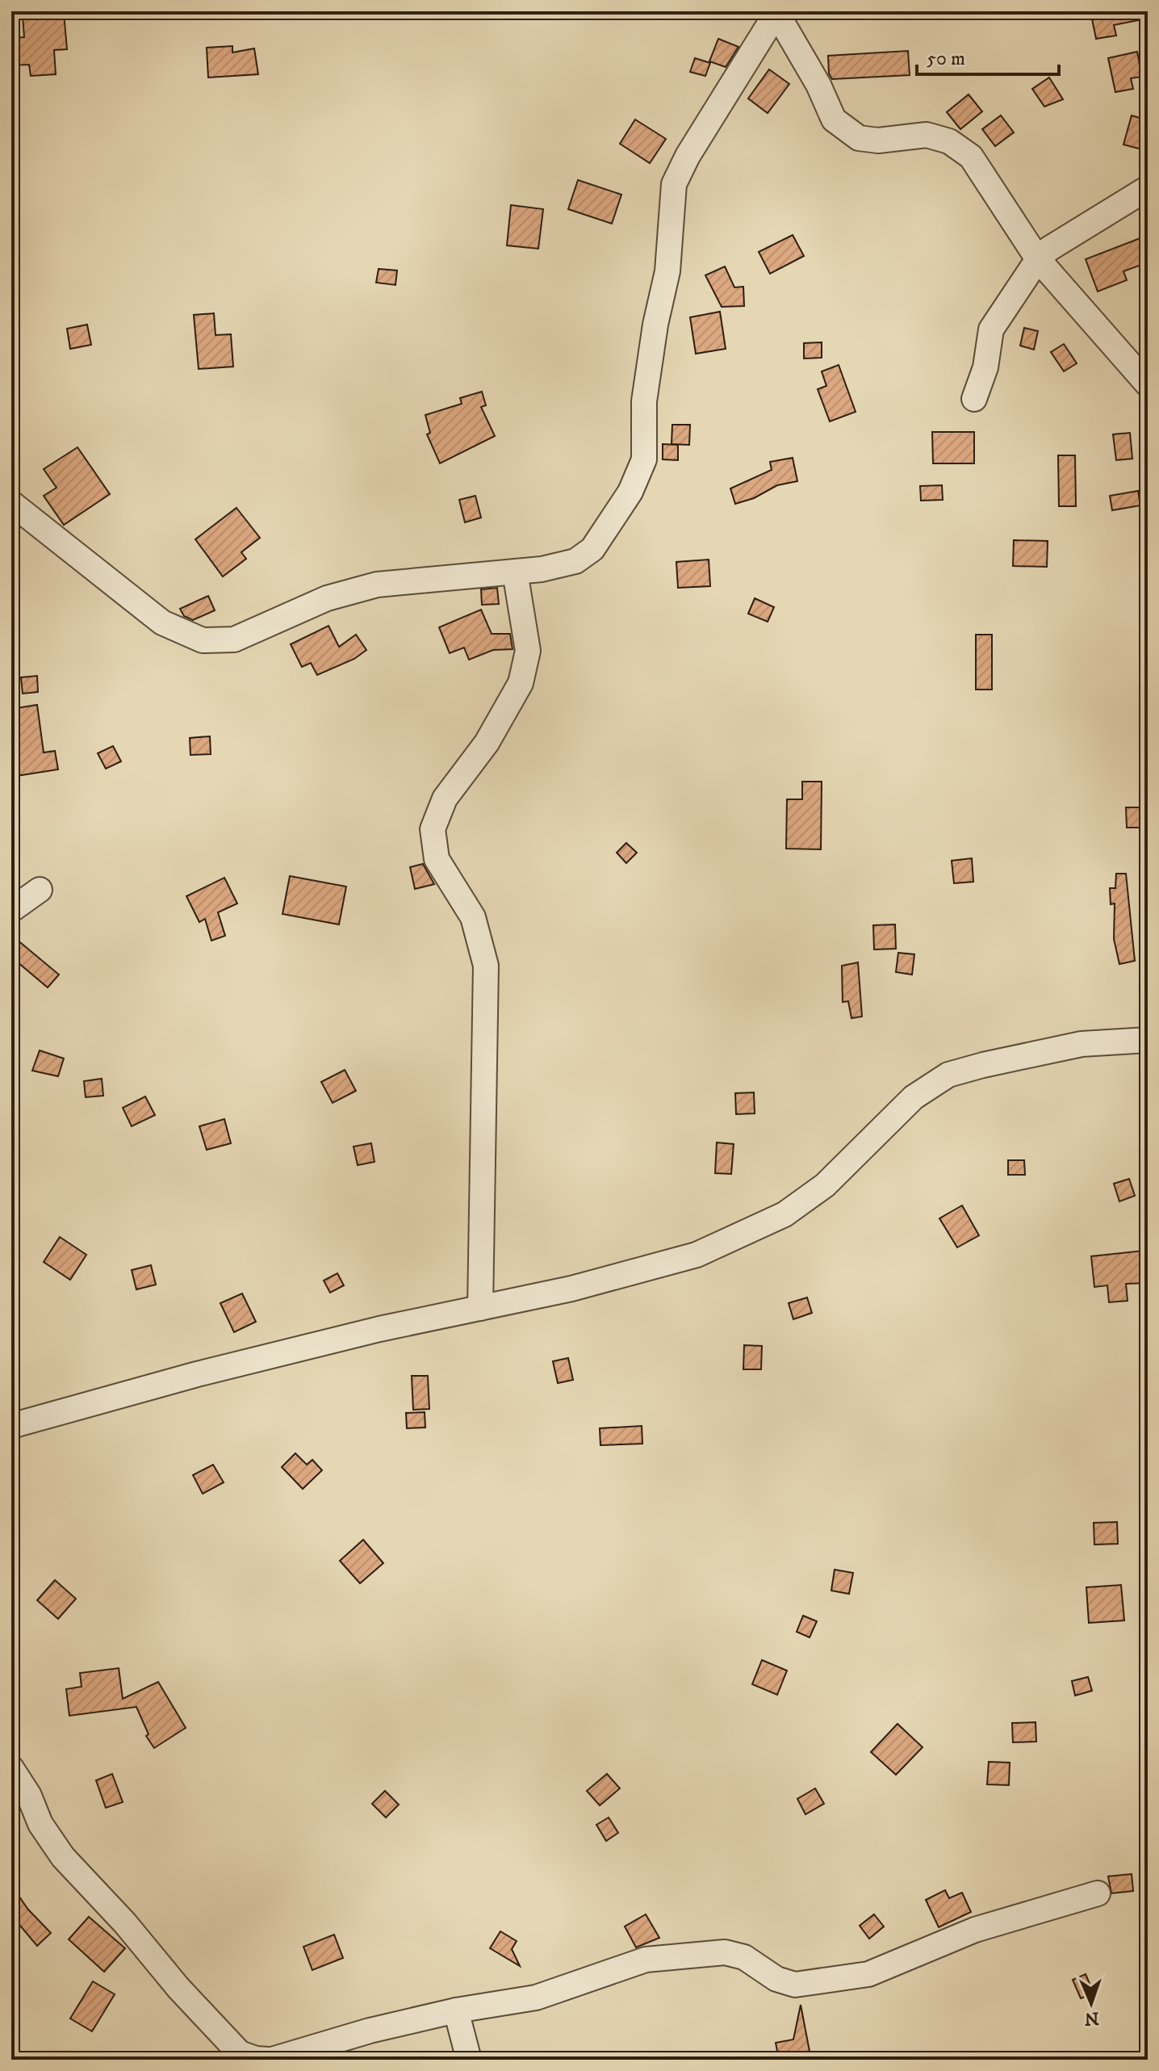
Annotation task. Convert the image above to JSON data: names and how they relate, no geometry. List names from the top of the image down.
{
  "scale_bar": "50 m",
  "north": "bottom"
}
